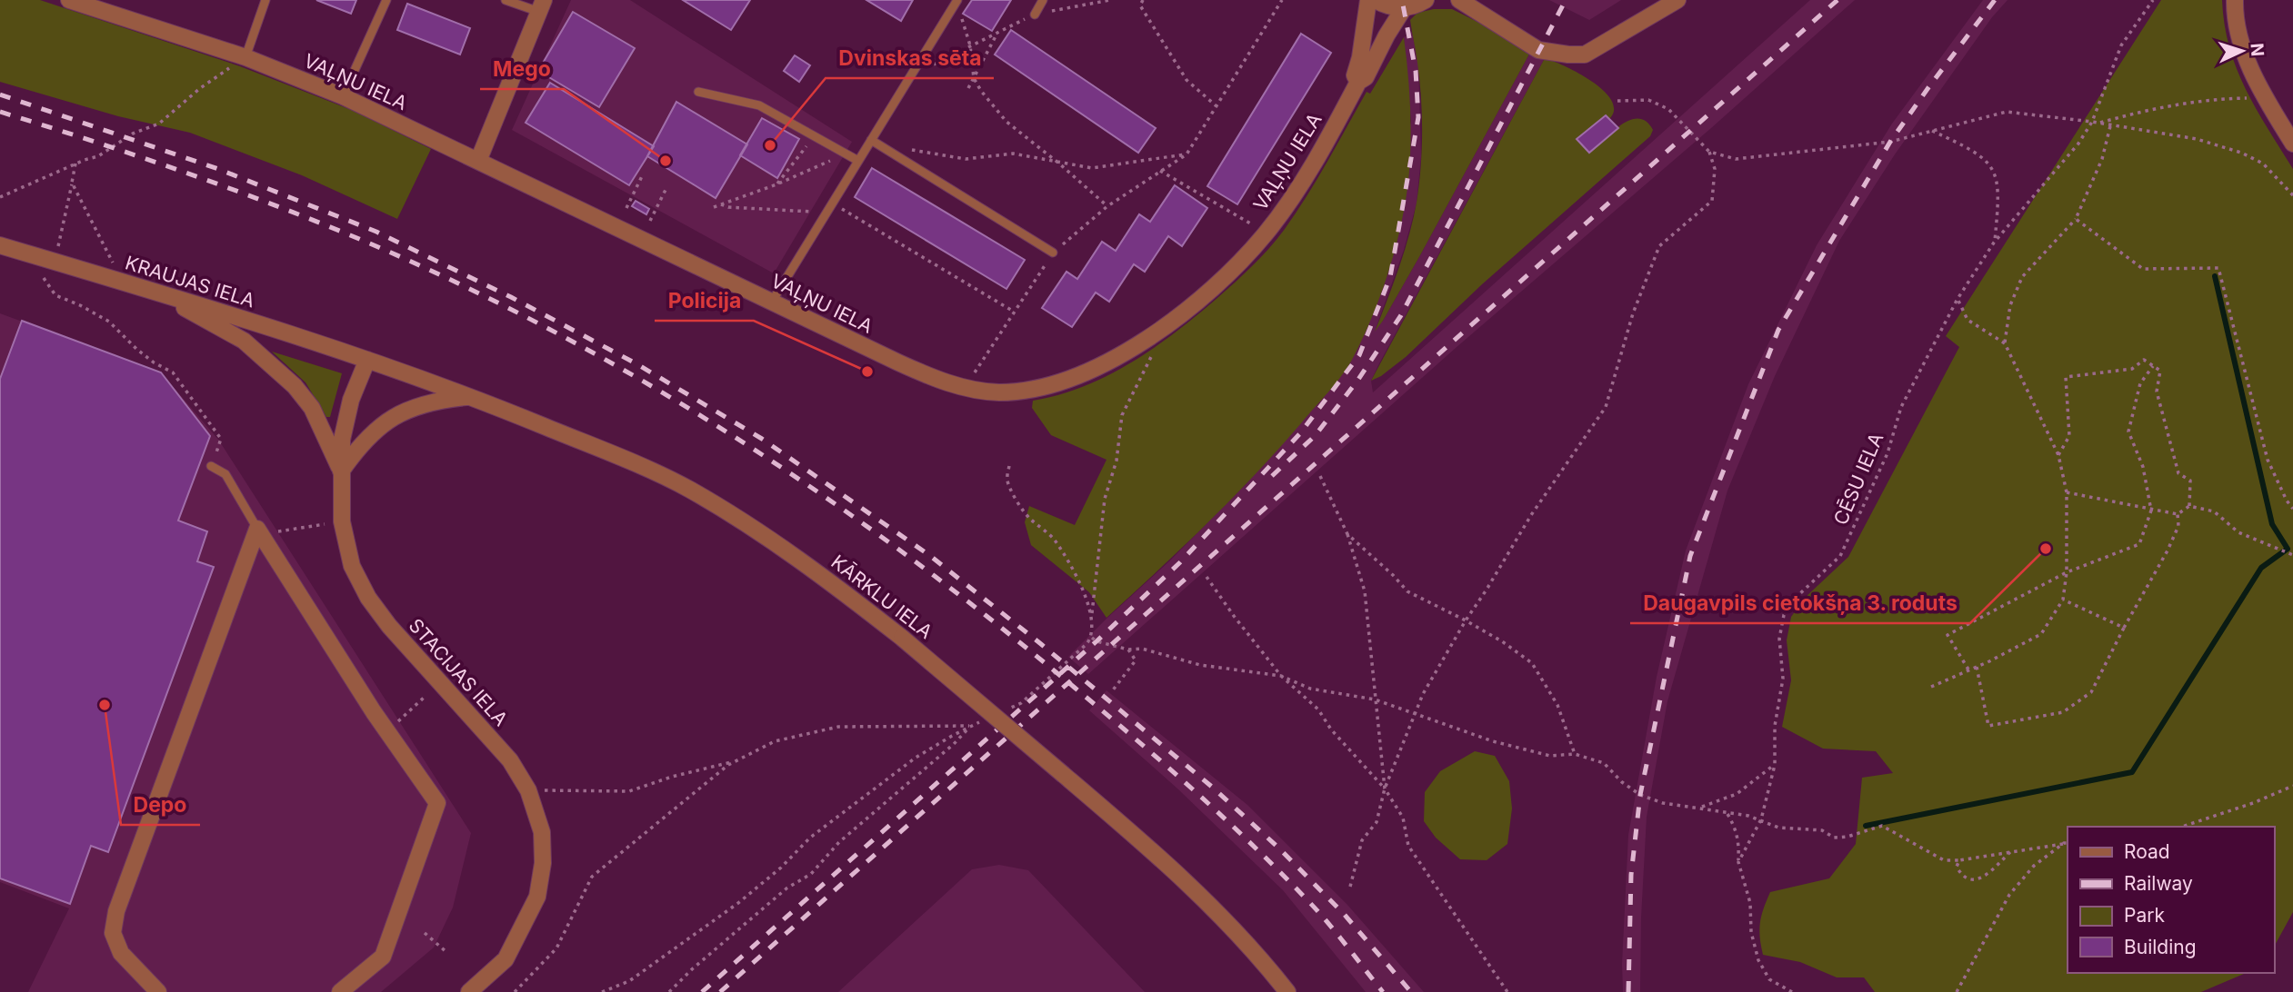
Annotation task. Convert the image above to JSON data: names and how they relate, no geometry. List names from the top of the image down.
{
  "streets": {
    "street": [
      "VAĻŅU IELA",
      "KRAUJAS IELA",
      "KĀRKLU IELA",
      "STACIJAS IELA"
    ],
    "path": ["CĒSU IELA"]
  },
  "crossings": [
    ["KRAUJAS IELA", "KĀRKLU IELA"],
    ["KRAUJAS IELA", "STACIJAS IELA"],
    ["KĀRKLU IELA", "STACIJAS IELA"]
  ],
  "places": [
    "Dvinskas sēta",
    "Mego",
    "Policija",
    "Daugavpils cietokšņa 3. roduts",
    "Depo"
  ],
  "legend": [
    "Road",
    "Railway",
    "Park",
    "Building"
  ],
  "north": "right"
}
